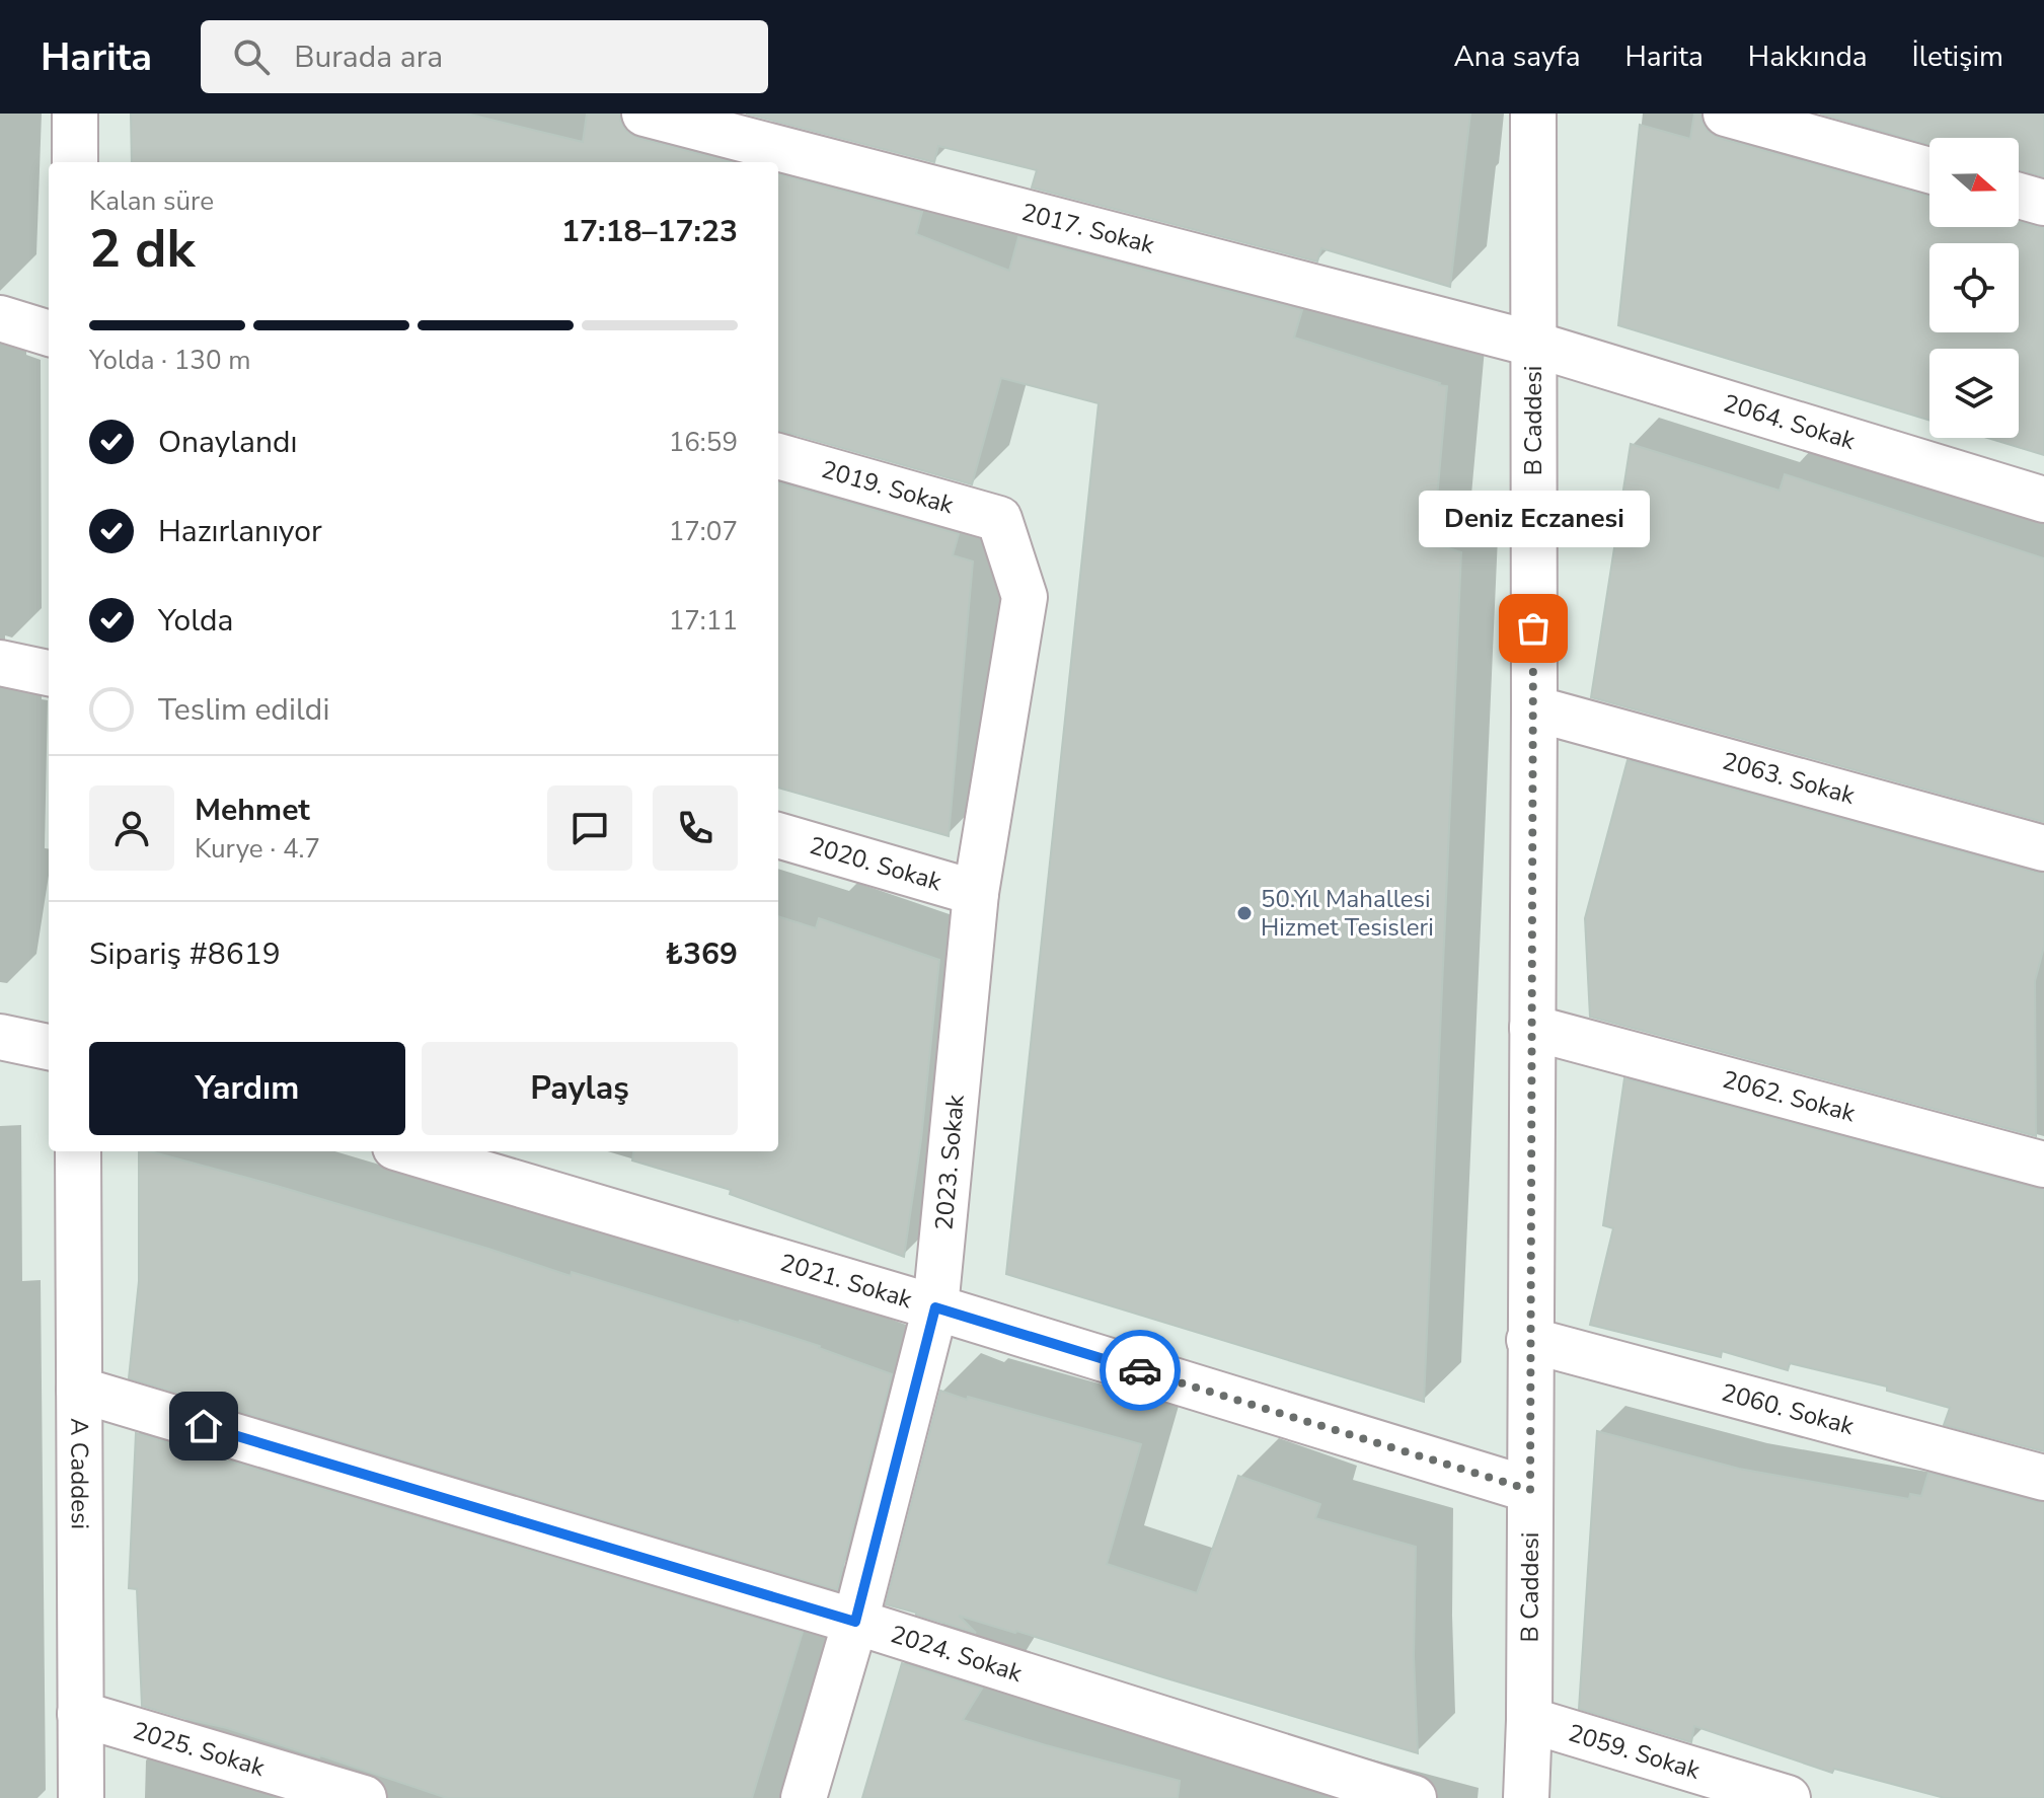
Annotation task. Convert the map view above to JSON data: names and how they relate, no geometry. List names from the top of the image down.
{
  "streets": {
    "street": [
      "2017. Sokak",
      "B Caddesi",
      "2064. Sokak",
      "2019. Sokak",
      "2063. Sokak",
      "2020. Sokak",
      "2062. Sokak",
      "2023. Sokak",
      "2021. Sokak",
      "2060. Sokak",
      "A Caddesi",
      "2024. Sokak",
      "2025. Sokak",
      "2059. Sokak"
    ]
  },
  "crossings": [
    ["2017. Sokak", "B Caddesi"],
    ["2017. Sokak", "2064. Sokak"],
    ["B Caddesi", "2064. Sokak"],
    ["B Caddesi", "2063. Sokak"],
    ["B Caddesi", "2062. Sokak"],
    ["B Caddesi", "2021. Sokak"],
    ["B Caddesi", "2060. Sokak"],
    ["B Caddesi", "2059. Sokak"],
    ["2019. Sokak", "2023. Sokak"],
    ["2020. Sokak", "2023. Sokak"],
    ["2023. Sokak", "2021. Sokak"],
    ["2023. Sokak", "2024. Sokak"],
    ["A Caddesi", "2024. Sokak"],
    ["A Caddesi", "2025. Sokak"]
  ],
  "places": ["Deniz Eczanesi", "50.Yıl Mahallesi Hizmet Tesisleri"],
  "north": "right",
  "page": {
    "header": "Harita",
    "search": "Burada ara",
    "nav": [
      "Ana sayfa",
      "Harita",
      "Hakkında",
      "İletişim"
    ],
    "heading": ["2 dk", "Kalan süre", "17:18–17:23"],
    "panel": [
      "Mehmet",
      "Kurye · 4.7",
      "Sipariş #8619",
      "₺369"
    ],
    "bar": "Yolda · 130 m",
    "list": [
      ["Onaylandı", "16:59"],
      ["Hazırlanıyor", "17:07"],
      ["Yolda", "17:11"],
      "Teslim edildi"
    ],
    "bubble": "Deniz Eczanesi",
    "buttons": ["Yardım", "Paylaş"]
  }
}
